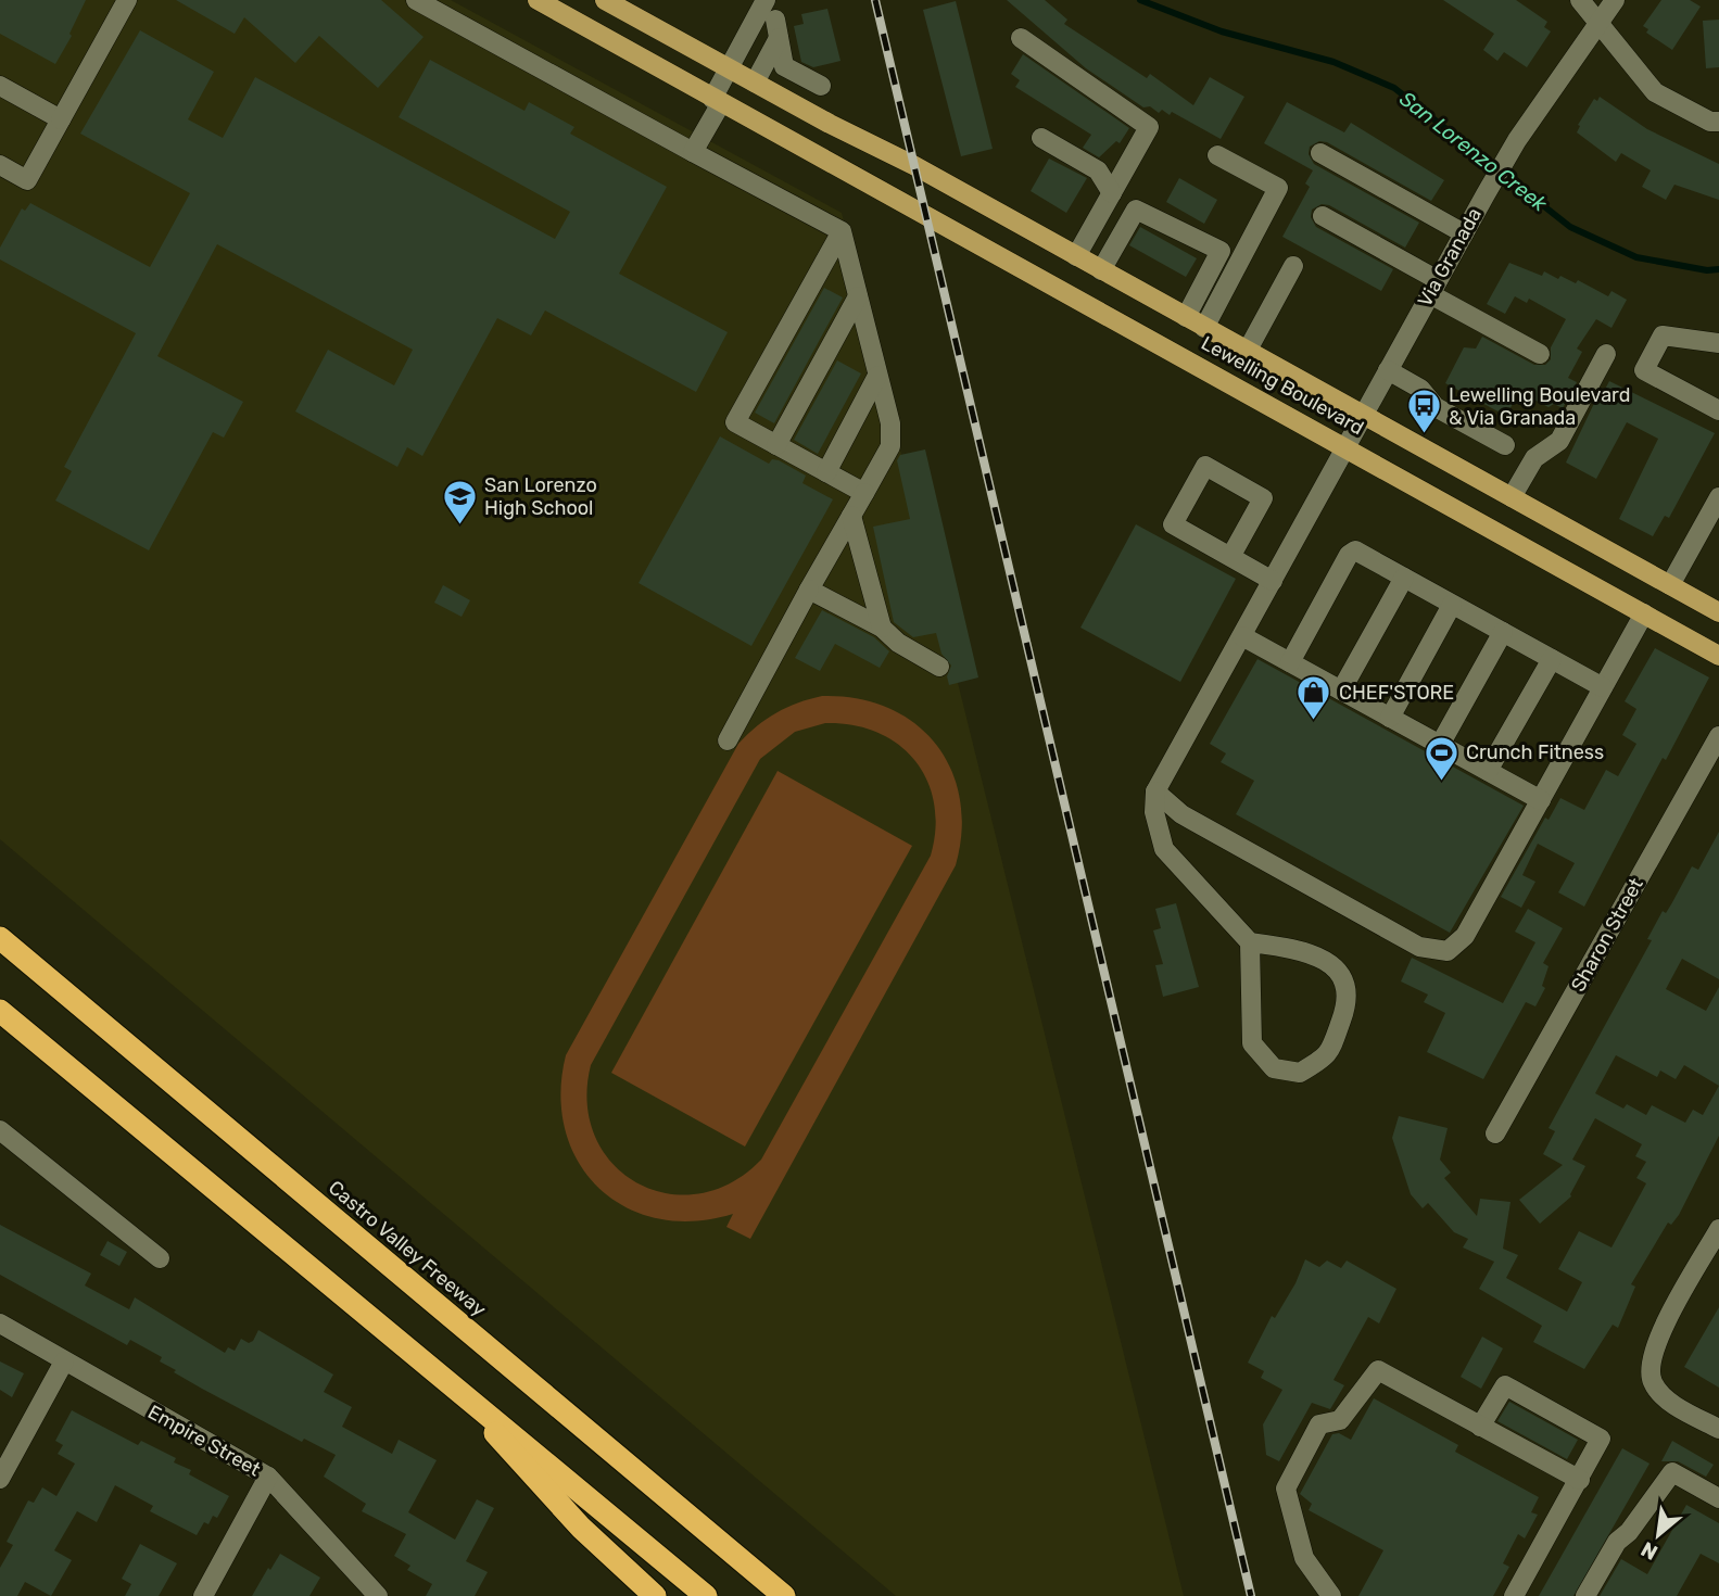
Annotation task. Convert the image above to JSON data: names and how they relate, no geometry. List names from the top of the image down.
{
  "streets": {
    "highway": ["Castro Valley Freeway"],
    "main road": ["Lewelling Boulevard"],
    "street": ["Via Granada", "Sharon Street", "Empire Street"]
  },
  "crossings": [
    ["Via Granada", "Lewelling Boulevard"]
  ],
  "water": ["San Lorenzo Creek"],
  "places": {
    "bus stop": ["Lewelling Boulevard & Via Granada"],
    "school or university": ["San Lorenzo High School"],
    "shop": ["CHEF'STORE"],
    "sports": ["Crunch Fitness"]
  },
  "north": "bottom left"
}
